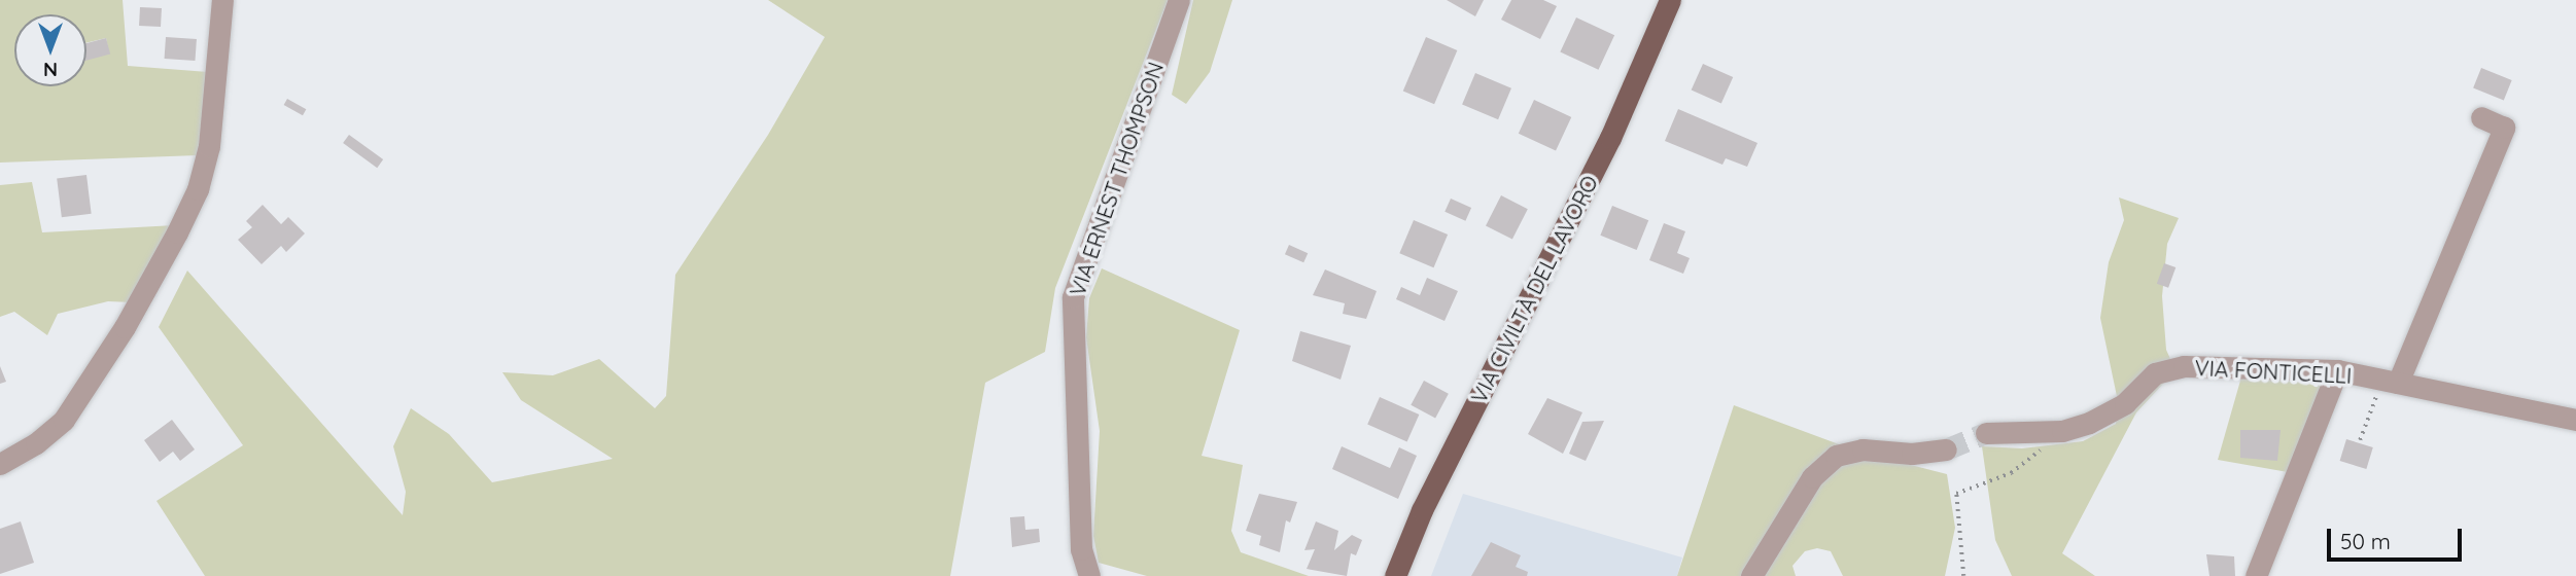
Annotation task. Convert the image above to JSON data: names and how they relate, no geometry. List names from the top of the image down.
{
  "streets": {
    "main road": ["VIA CIVILTÀ DEL LAVORO"],
    "street": ["VIA ERNEST THOMPSON", "VIA FONTICELLI"]
  },
  "scale_bar": "50 m",
  "north": "bottom"
}
